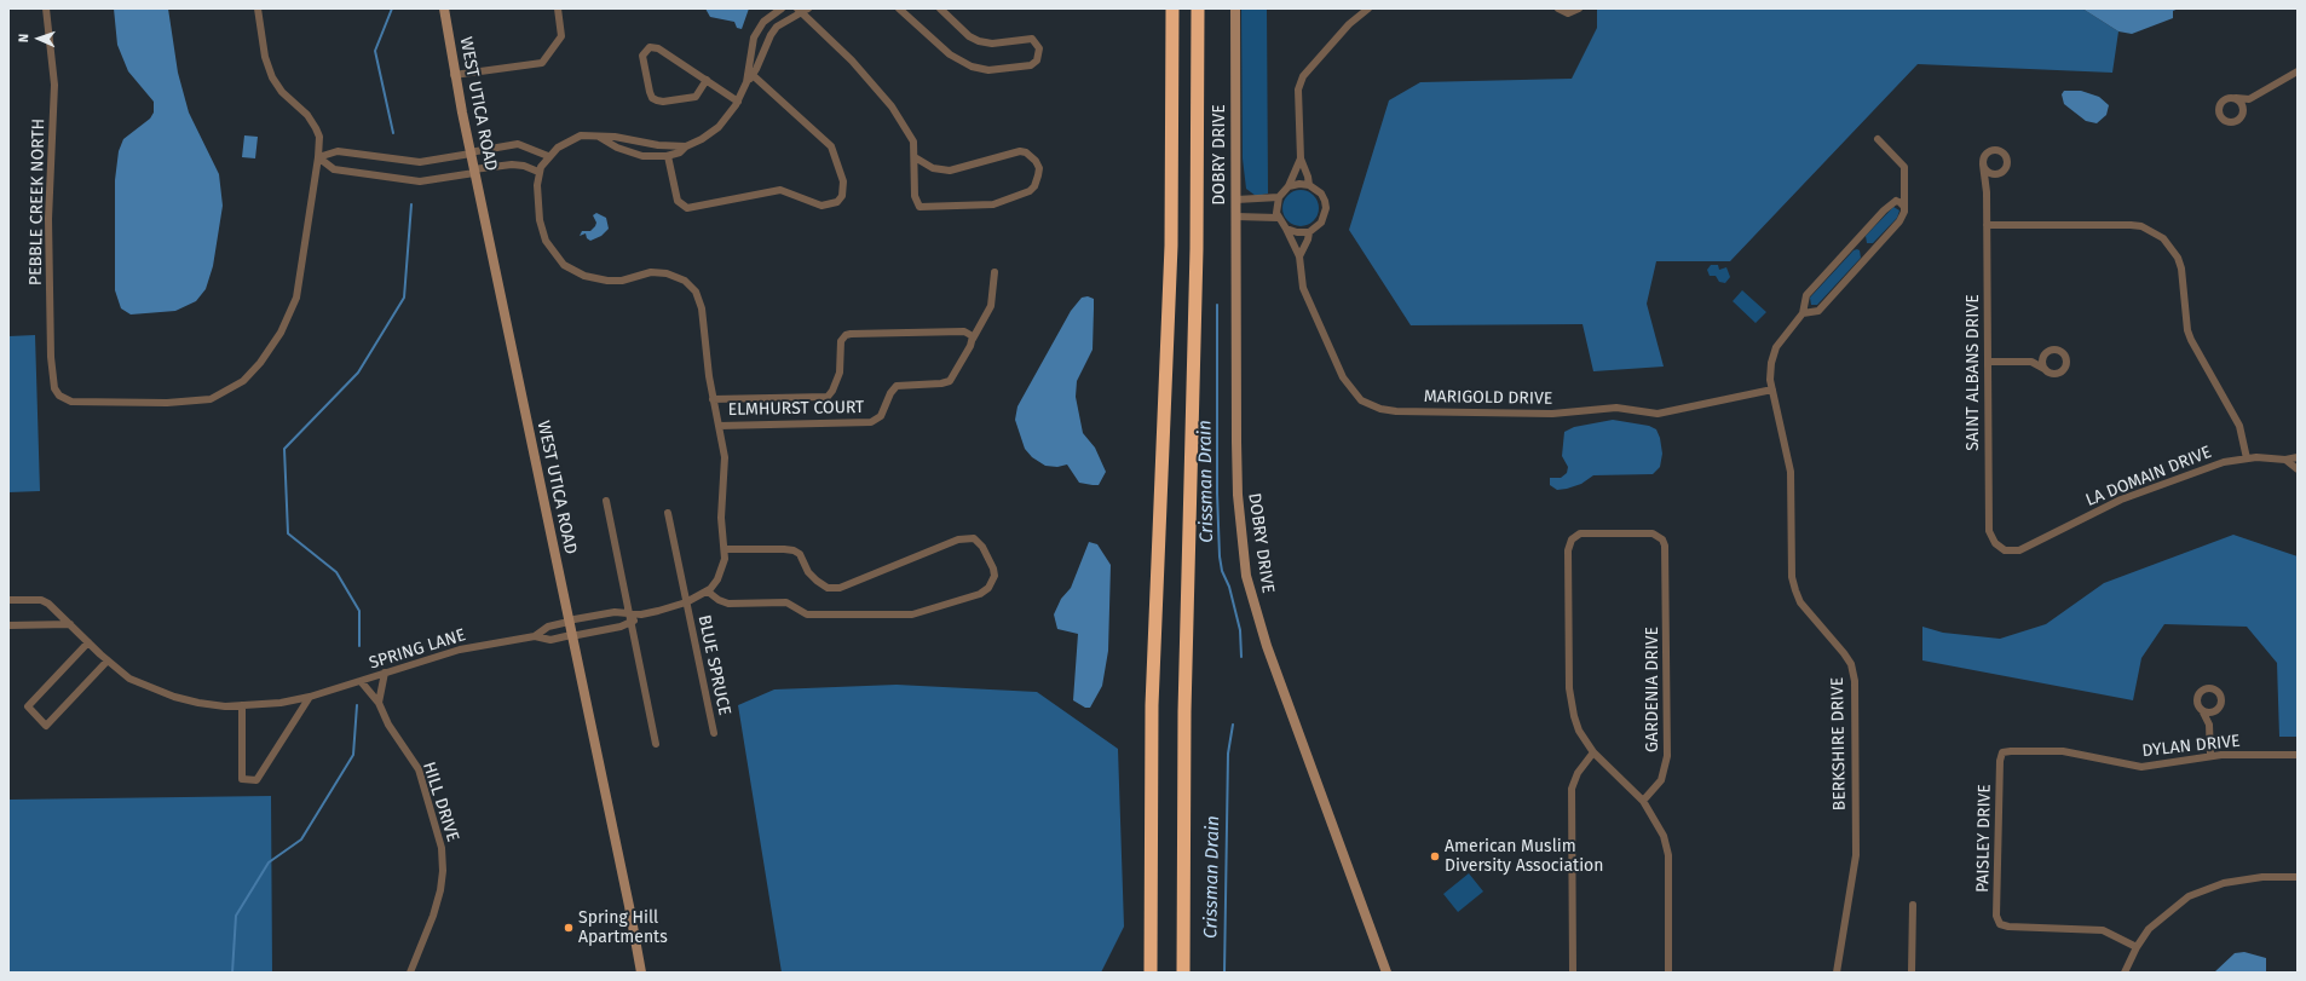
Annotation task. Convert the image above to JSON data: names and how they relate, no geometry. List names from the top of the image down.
{
  "streets": {
    "street": [
      "WEST UTICA ROAD",
      "DOBRY DRIVE",
      "PEBBLE CREEK NORTH",
      "SAINT ALBANS DRIVE",
      "MARIGOLD DRIVE",
      "ELMHURST COURT",
      "LA DOMAIN DRIVE",
      "SPRING LANE",
      "BLUE SPRUCE",
      "GARDENIA DRIVE",
      "BERKSHIRE DRIVE",
      "DYLAN DRIVE",
      "HILL DRIVE",
      "PAISLEY DRIVE"
    ]
  },
  "crossings": [
    ["WEST UTICA ROAD", "SPRING LANE"],
    ["SAINT ALBANS DRIVE", "LA DOMAIN DRIVE"],
    ["MARIGOLD DRIVE", "BERKSHIRE DRIVE"],
    ["SPRING LANE", "HILL DRIVE"],
    ["DYLAN DRIVE", "PAISLEY DRIVE"]
  ],
  "water": ["Crissman Drain"],
  "places": ["American Muslim Diversity Association", "Spring Hill Apartments"],
  "north": "left"
}
